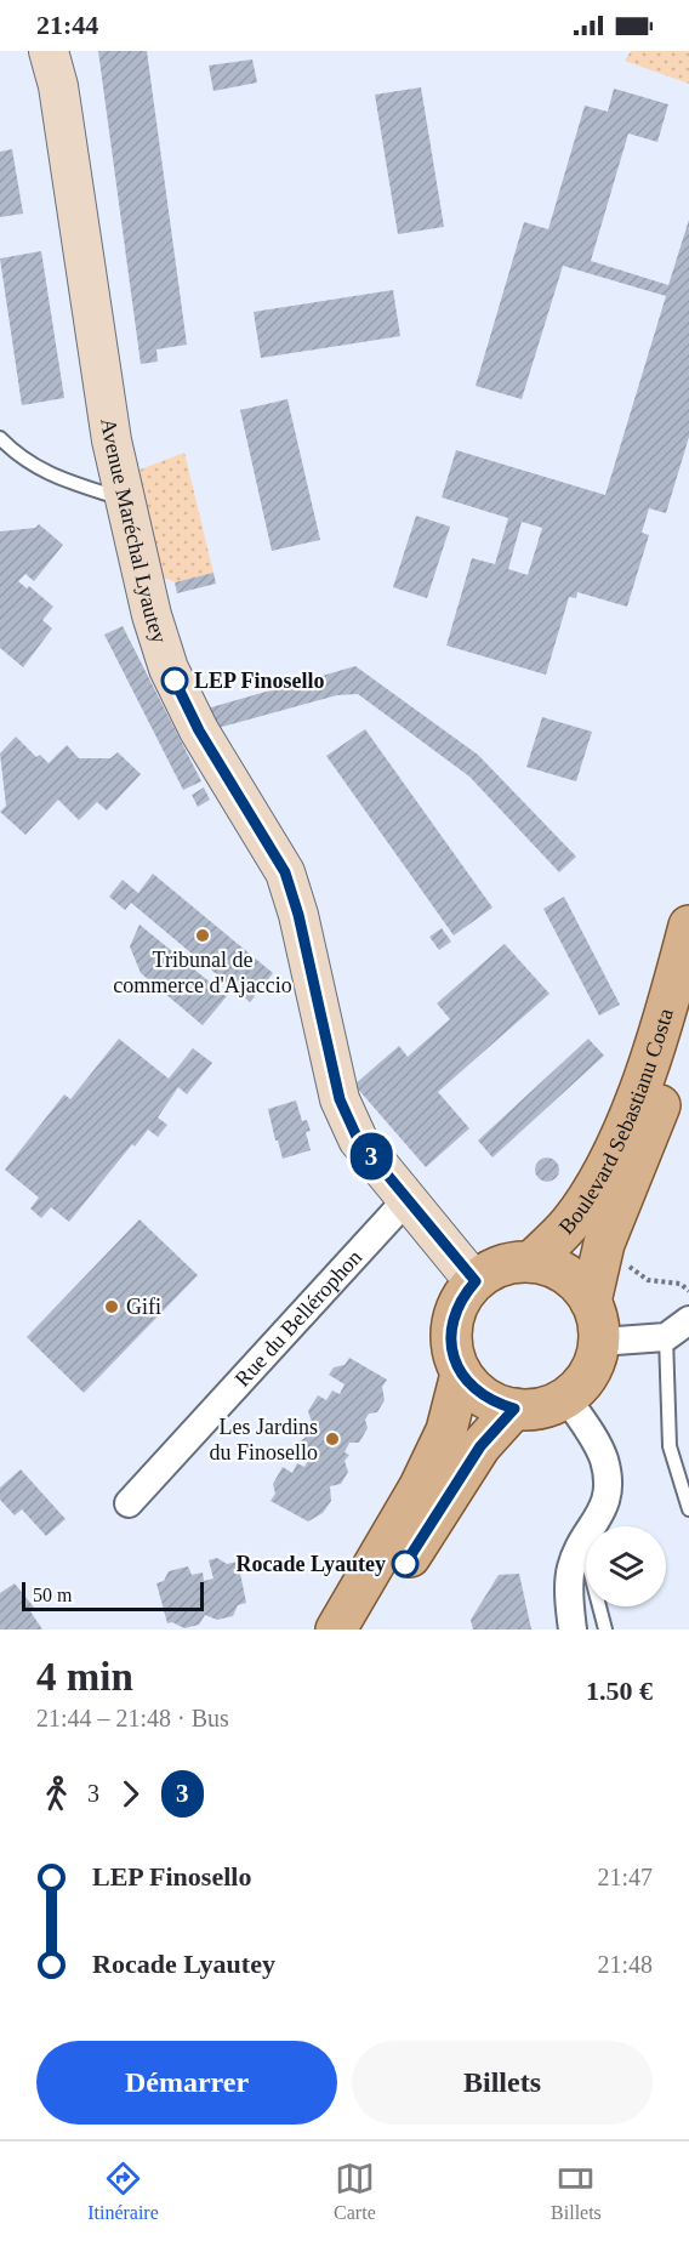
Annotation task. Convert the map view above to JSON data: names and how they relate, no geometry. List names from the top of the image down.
{
  "streets": {
    "main road": ["Boulevard Sebastianu Costa"],
    "street": ["Avenue Maréchal Lyautey", "Rue du Bellérophon"]
  },
  "crossings": [
    ["Avenue Maréchal Lyautey", "Boulevard Sebastianu Costa"],
    ["Avenue Maréchal Lyautey", "Rue du Bellérophon"]
  ],
  "places": [
    "LEP Finosello",
    "Tribunal de commerce d'Ajaccio",
    "Gifi",
    "Les Jardins du Finosello",
    "Rocade Lyautey"
  ],
  "lines": ["bus line 3"],
  "scale_bar": "50 m",
  "page": {
    "status": "21:44",
    "on_map": "3",
    "scale": "50 m",
    "heading": ["4 min", "21:44 – 21:48 · Bus", "1.50 €"],
    "legs": ["3", "3"],
    "list": [
      {
        "name": "LEP Finosello",
        "value": "21:47"
      },
      {
        "name": "Rocade Lyautey",
        "value": "21:48"
      }
    ],
    "buttons": ["Démarrer", "Billets"],
    "tabs": ["Itinéraire", "Carte", "Billets"]
  }
}
